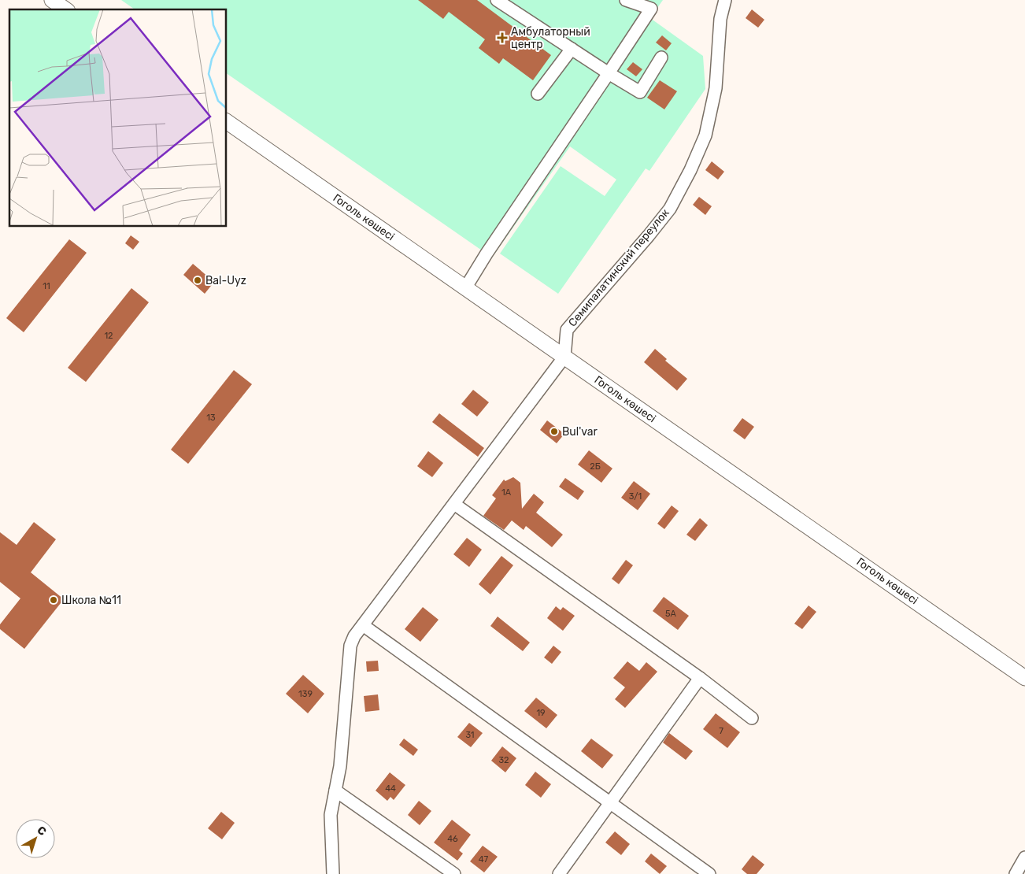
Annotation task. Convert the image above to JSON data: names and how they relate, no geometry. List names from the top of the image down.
{
  "streets": {
    "main road": ["Гоголь көшесі"],
    "street": ["Семипалатинский переулок"]
  },
  "crossings": [
    ["Гоголь көшесі", "Семипалатинский переулок"]
  ],
  "places": {
    "health": ["Амбулаторный центр"],
    "other": ["Bal-Uyz", "Bul'var", "Школа №11"]
  },
  "house_numbers": [
    "11",
    "12",
    "13",
    "2Б",
    "1А",
    "3/1",
    "5А",
    "139",
    "19",
    "7",
    "31",
    "32",
    "44",
    "46",
    "47"
  ],
  "north": "top right"
}
